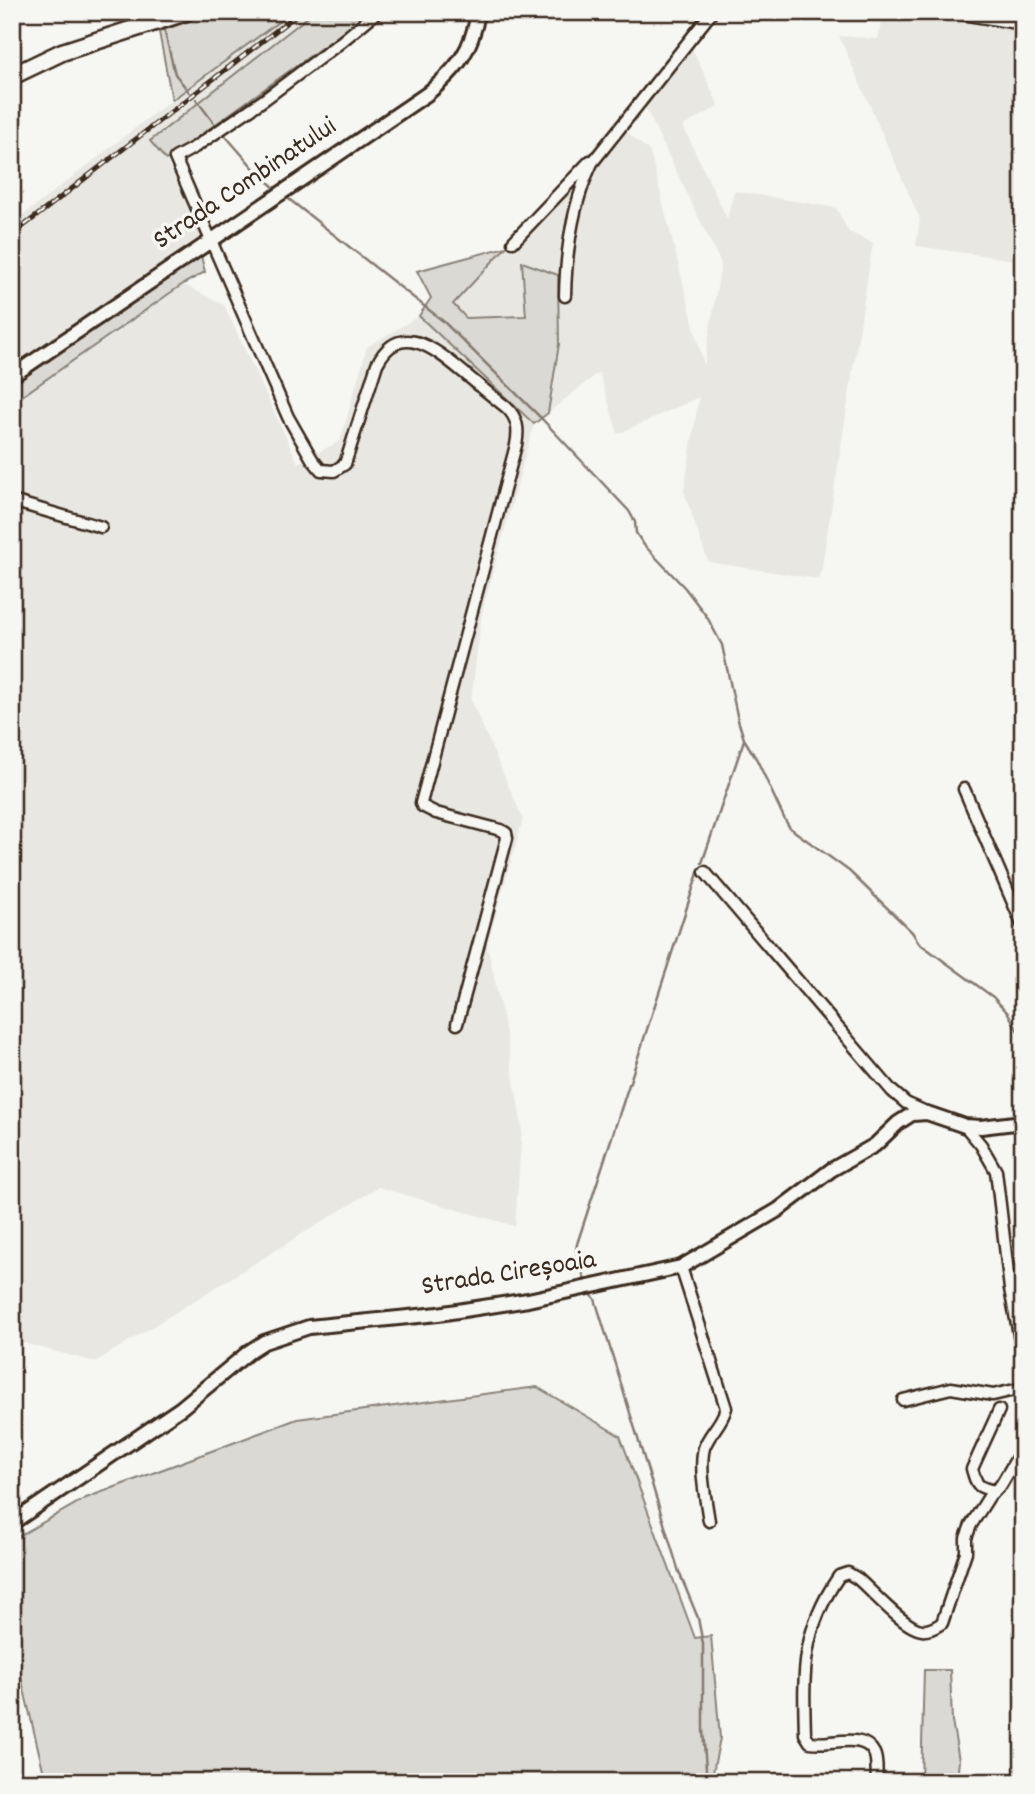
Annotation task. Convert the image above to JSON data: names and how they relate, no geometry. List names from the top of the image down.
{
  "streets": {
    "street": ["Strada Combinatului", "Strada Cireșoaia"]
  }
}
